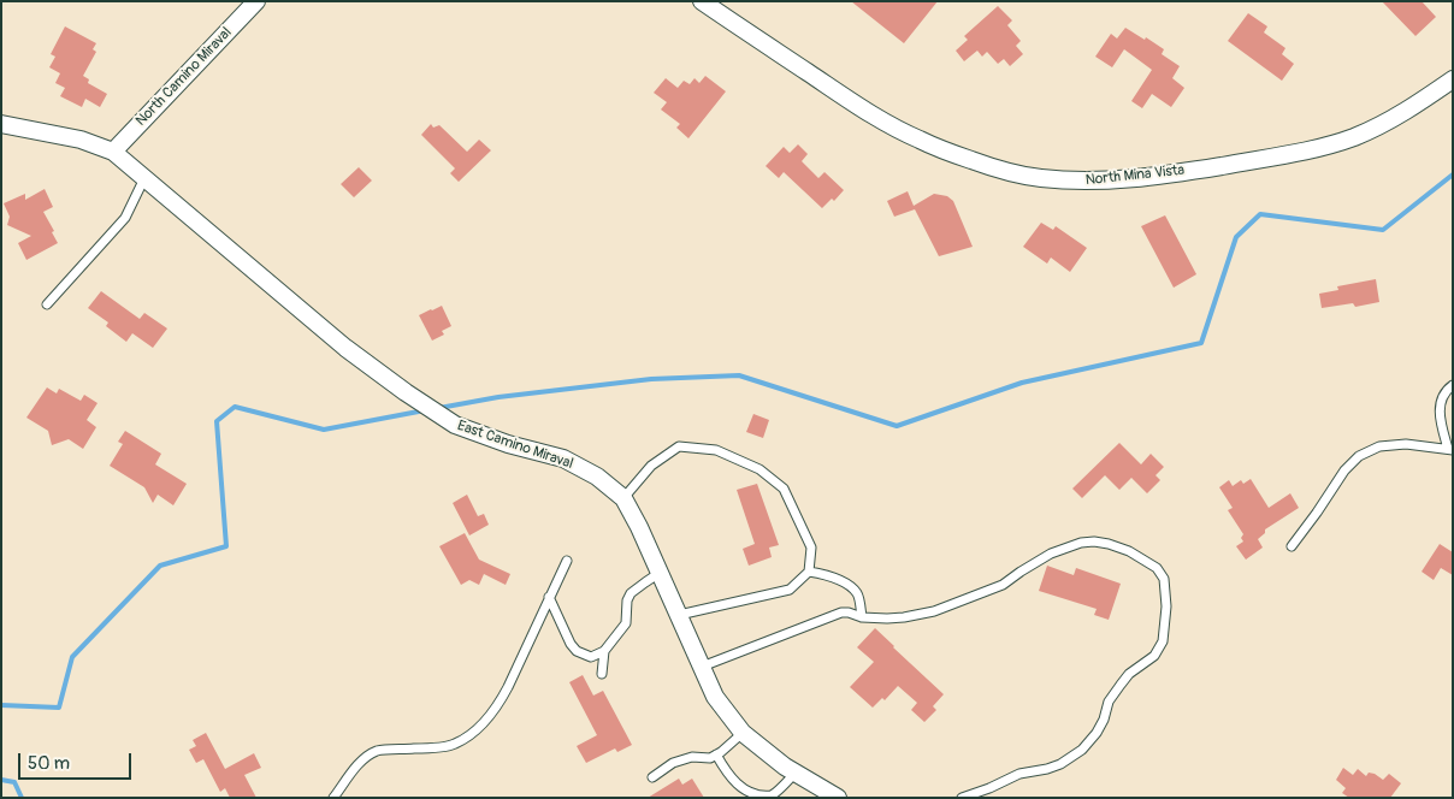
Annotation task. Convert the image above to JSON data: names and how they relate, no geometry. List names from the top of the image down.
{
  "streets": {
    "street": ["North Camino Miraval", "North Mina Vista", "East Camino Miraval"]
  },
  "crossings": [
    ["North Camino Miraval", "East Camino Miraval"]
  ],
  "scale_bar": "50 m"
}
